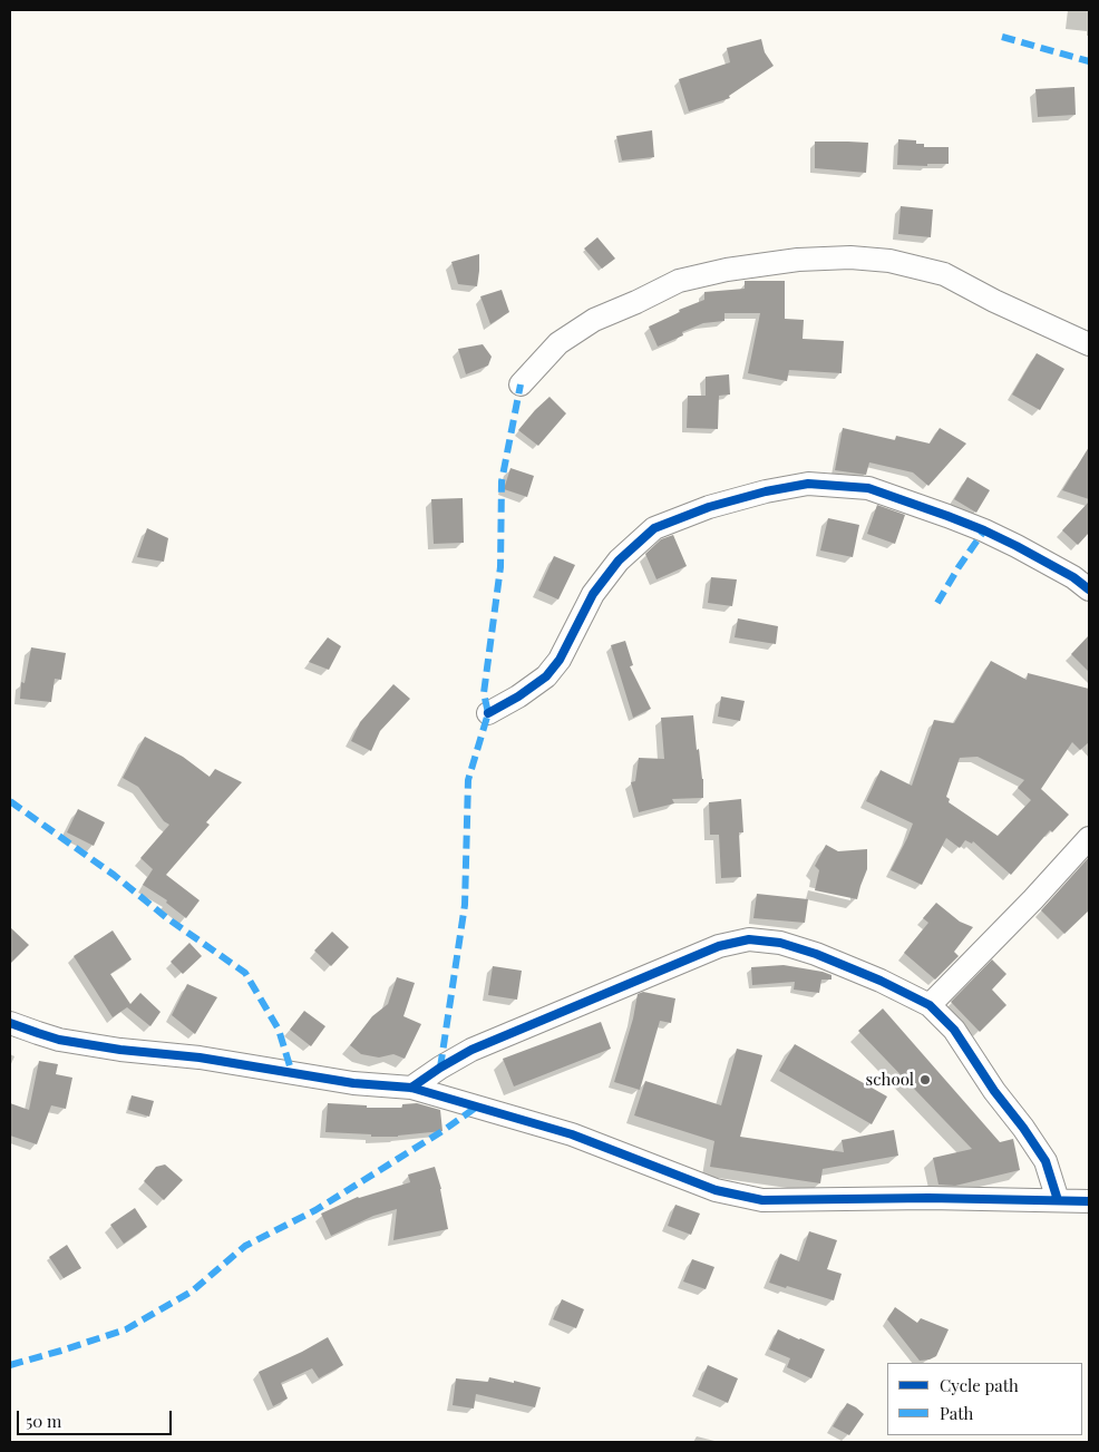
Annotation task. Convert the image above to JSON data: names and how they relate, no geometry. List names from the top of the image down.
{
  "places": ["school"],
  "legend": ["Cycle path", "Path"],
  "scale_bar": "50 m"
}
